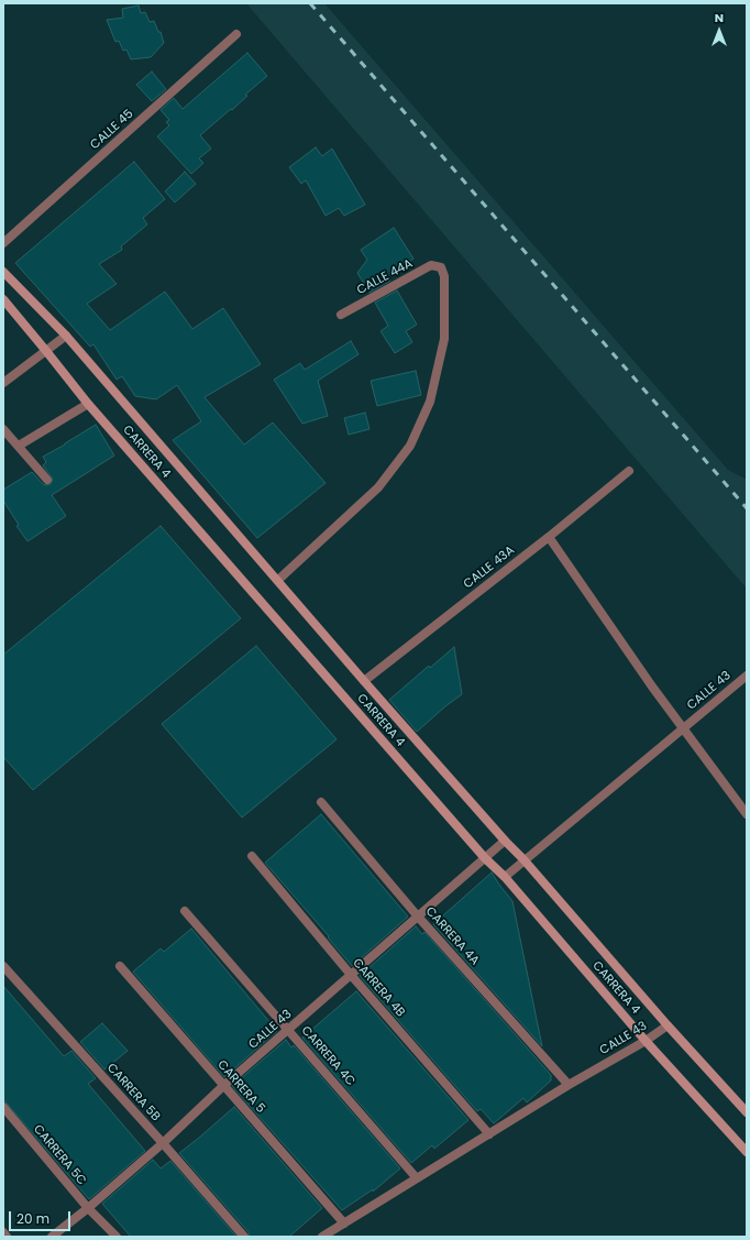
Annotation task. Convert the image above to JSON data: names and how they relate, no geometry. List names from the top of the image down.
{
  "streets": {
    "street": [
      "CALLE 45",
      "CALLE 44A",
      "CARRERA 4",
      "CALLE 43A",
      "CALLE 43",
      "CARRERA 4A",
      "CARRERA 4B",
      "CARRERA 4C",
      "CARRERA 5",
      "CARRERA 5B",
      "CARRERA 5C"
    ]
  },
  "crossings": [
    ["CALLE 44A", "CARRERA 4"],
    ["CARRERA 4", "CALLE 43A"],
    ["CARRERA 4", "CALLE 43"],
    ["CALLE 43", "CARRERA 4A"],
    ["CALLE 43", "CARRERA 4B"],
    ["CALLE 43", "CARRERA 4C"],
    ["CALLE 43", "CARRERA 5"],
    ["CALLE 43", "CARRERA 5B"],
    ["CALLE 43", "CARRERA 5C"]
  ],
  "scale_bar": "20 m",
  "north": "top"
}
